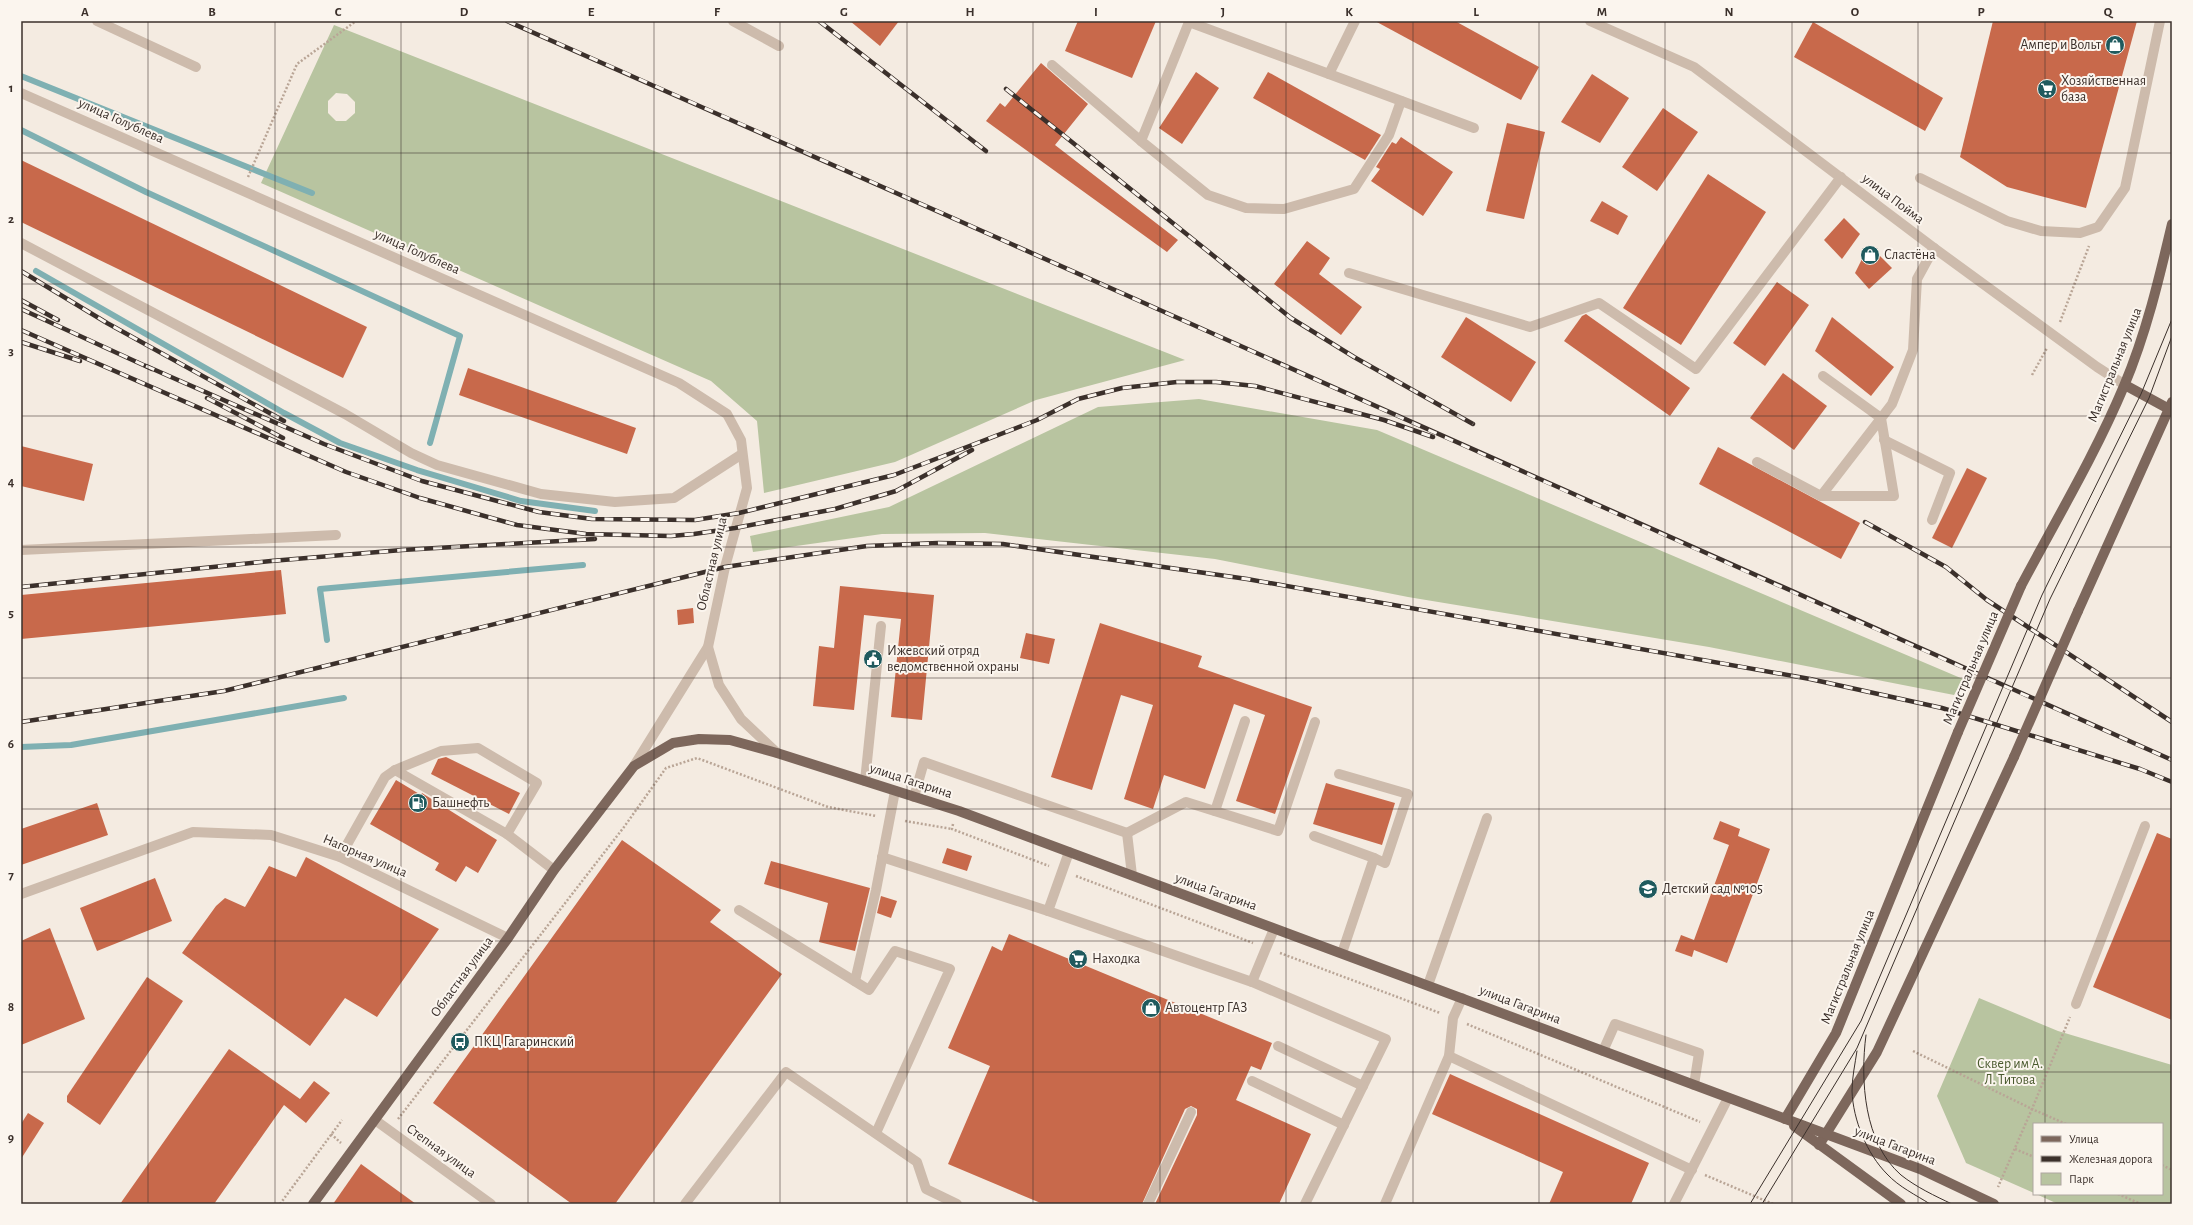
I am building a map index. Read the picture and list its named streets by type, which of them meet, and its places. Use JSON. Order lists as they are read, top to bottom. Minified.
{"streets":{"main road":["улица Пойма","Магистральная улица","Областная улица","улица Гагарина"],"street":["улица Голублева","Нагорная улица","Степная улица"]},"crossings":[["улица Голублева","Областная улица"],["улица Пойма","Магистральная улица"],["Магистральная улица","улица Гагарина"],["Областная улица","улица Гагарина"],["Областная улица","Нагорная улица"],["Областная улица","Степная улица"]],"parks":["Сквер им А. Л. Титова"],"places":{"shop":["Ампер и Вольт","Сластёна","Автоцентр ГАЗ"],"supermarket":["Хозяйственная база","Находка"],"public building":["Ижевский отряд ведомственной охраны"],"fuel station":["Башнефть"],"school or university":["Детский сад №105"],"bus stop":["ПКЦ Гагаринский"]},"legend":["Улица","Железная дорога","Парк"],"grid":{"columns":["A","B","C","D","E","F","G","H","I","J","K","L","M","N","O","P","Q"],"rows":["1","2","3","4","5","6","7","8","9"]}}
